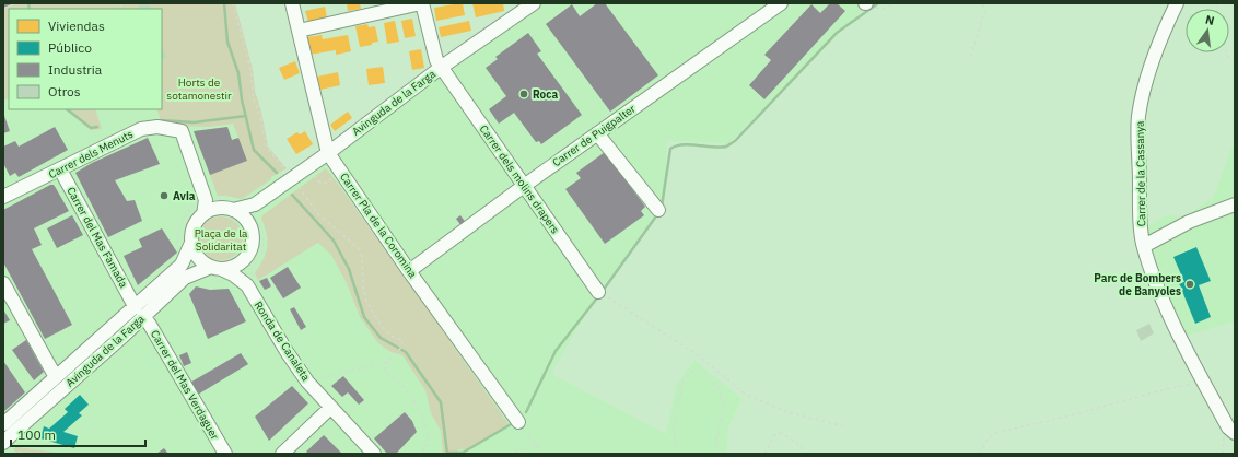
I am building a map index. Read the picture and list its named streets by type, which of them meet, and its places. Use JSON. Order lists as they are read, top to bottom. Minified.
{"streets":{"street":["Avinguda de la Farga","Carrer de Puigpalter","Carrer dels Menuts","Carrer de la Cassanya","Carrer dels molins drapers","Carrer Pla de la Coromina","Carrer del Mas Famada","Ronda de Canaleta","Carrer del Mas Verdaguer"]},"crossings":[["Avinguda de la Farga","Carrer dels molins drapers"],["Avinguda de la Farga","Carrer Pla de la Coromina"],["Avinguda de la Farga","Carrer del Mas Famada"],["Avinguda de la Farga","Ronda de Canaleta"],["Avinguda de la Farga","Carrer del Mas Verdaguer"],["Carrer de Puigpalter","Carrer dels molins drapers"],["Carrer de Puigpalter","Carrer Pla de la Coromina"],["Carrer dels Menuts","Carrer del Mas Famada"],["Carrer del Mas Famada","Carrer del Mas Verdaguer"]],"parks":["Horts de sotamonestir","Plaça de la Solidaritat"],"places":["Roca","Avia","Parc de Bombers de Banyoles"],"legend":["Viviendas","Público","Industria","Otros"],"scale_bar":"100 m","north":"top"}
